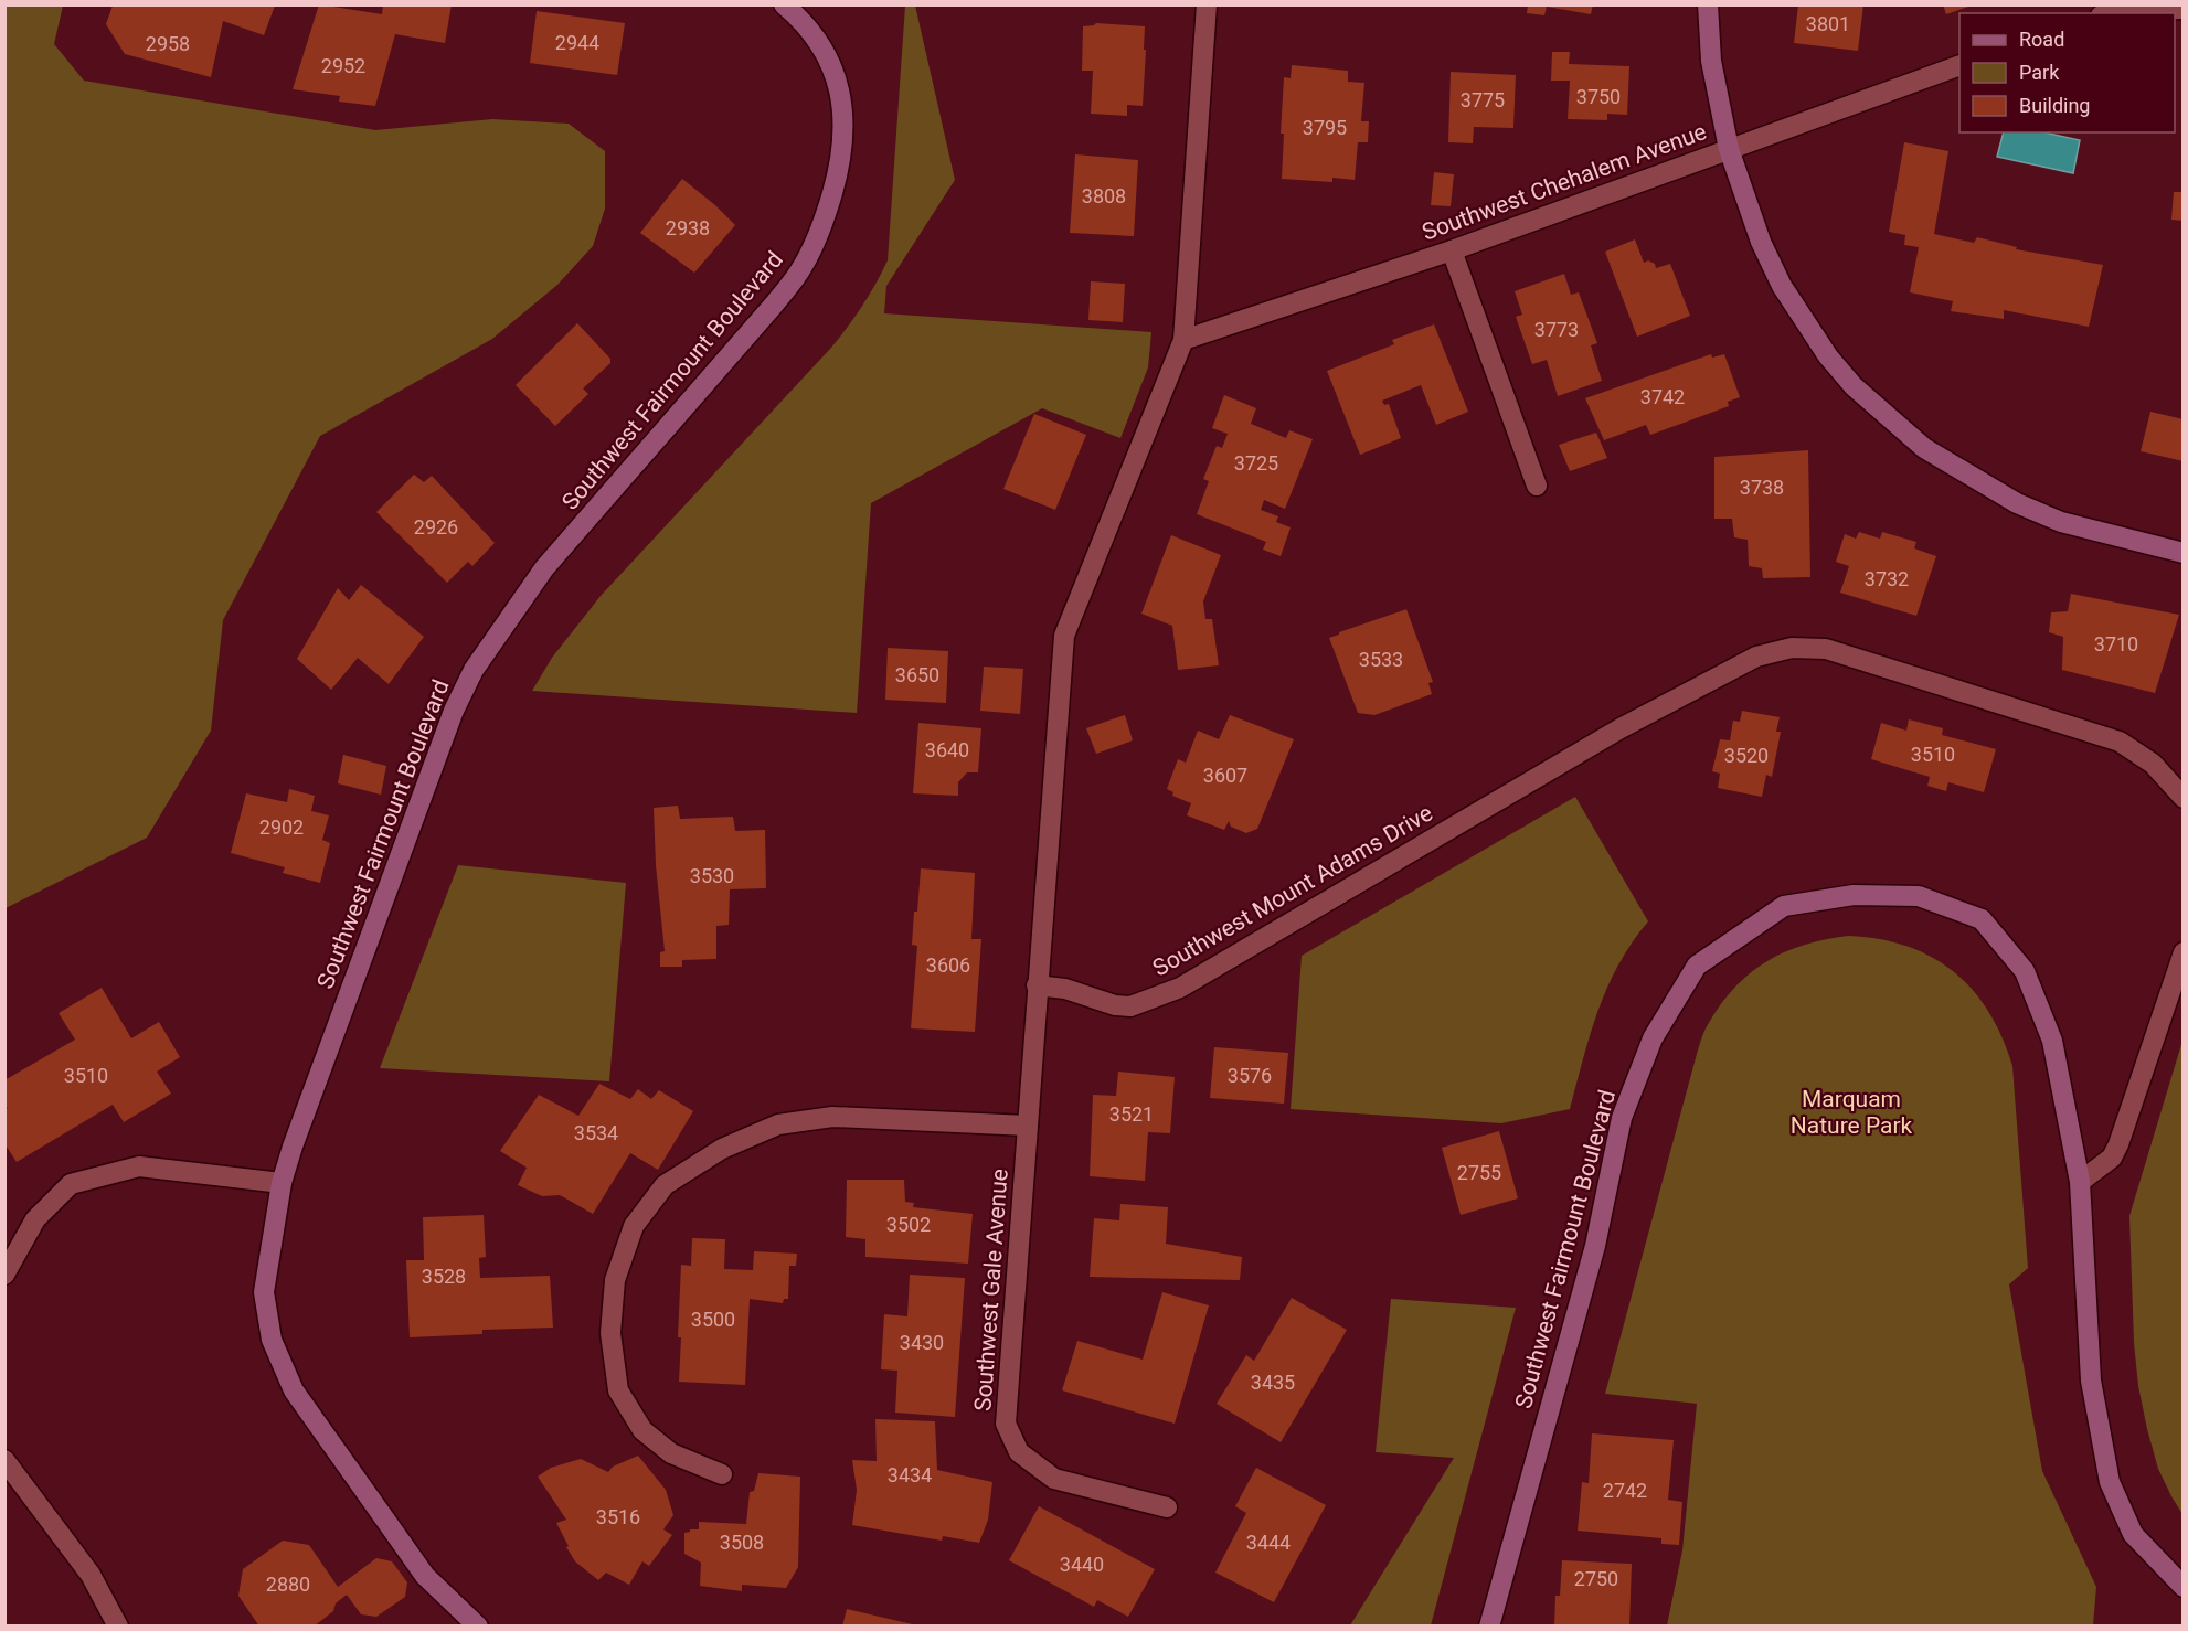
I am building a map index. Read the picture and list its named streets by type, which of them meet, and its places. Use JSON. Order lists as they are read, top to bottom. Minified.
{"streets":{"street":["Southwest Chehalem Avenue","Southwest Fairmount Boulevard","Southwest Mount Adams Drive","Southwest Gale Avenue"]},"crossings":[["Southwest Mount Adams Drive","Southwest Gale Avenue"]],"parks":["Marquam Nature Park"],"house_numbers":["3801","2944","2958","2952","3750","3775","3795","3808","2938","3773","3742","3725","3738","2926","3732","3710","3533","3650","3640","3510","3520","3607","2902","3530","3606","3510","3576","3521","3534","2755","3502","3528","3500","3430","3435","3434","2742","3516","3508","3444","3440","2750","2880"],"legend":["Road","Park","Building"]}
